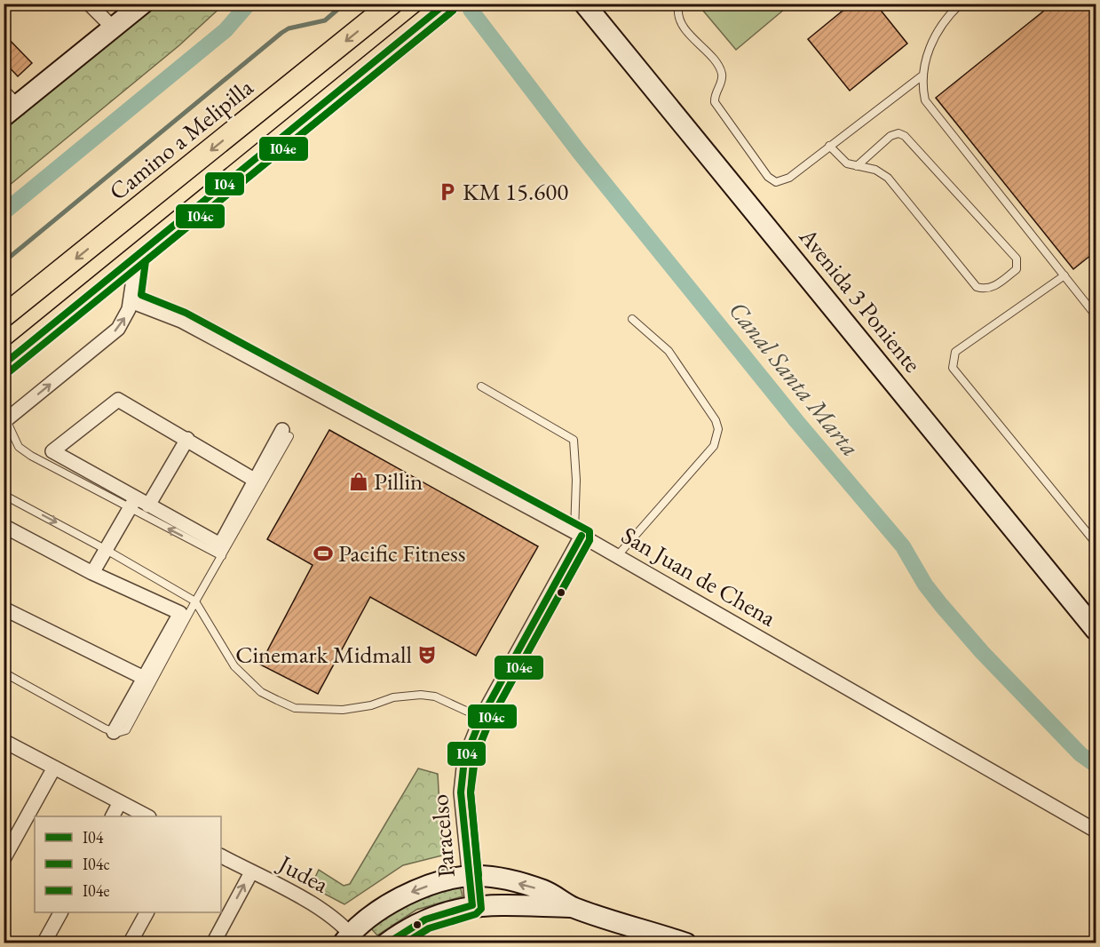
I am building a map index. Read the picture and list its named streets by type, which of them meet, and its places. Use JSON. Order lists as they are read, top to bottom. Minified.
{"streets":{"main road":["Camino a Melipilla"],"street":["Avenida 3 Poniente","San Juan de Chena","Paracelso","Judea"]},"crossings":[["San Juan de Chena","Paracelso"]],"water":["Canal Santa Marta"],"places":{"parking":["KM 15.600"],"shop":["Pillin"],"sports":["Pacific Fitness"],"theatre":["Cinemark Midmall"]},"lines":["transit line I04","transit line I04c","transit line I04e"],"legend":["I04","I04c","I04e"]}
